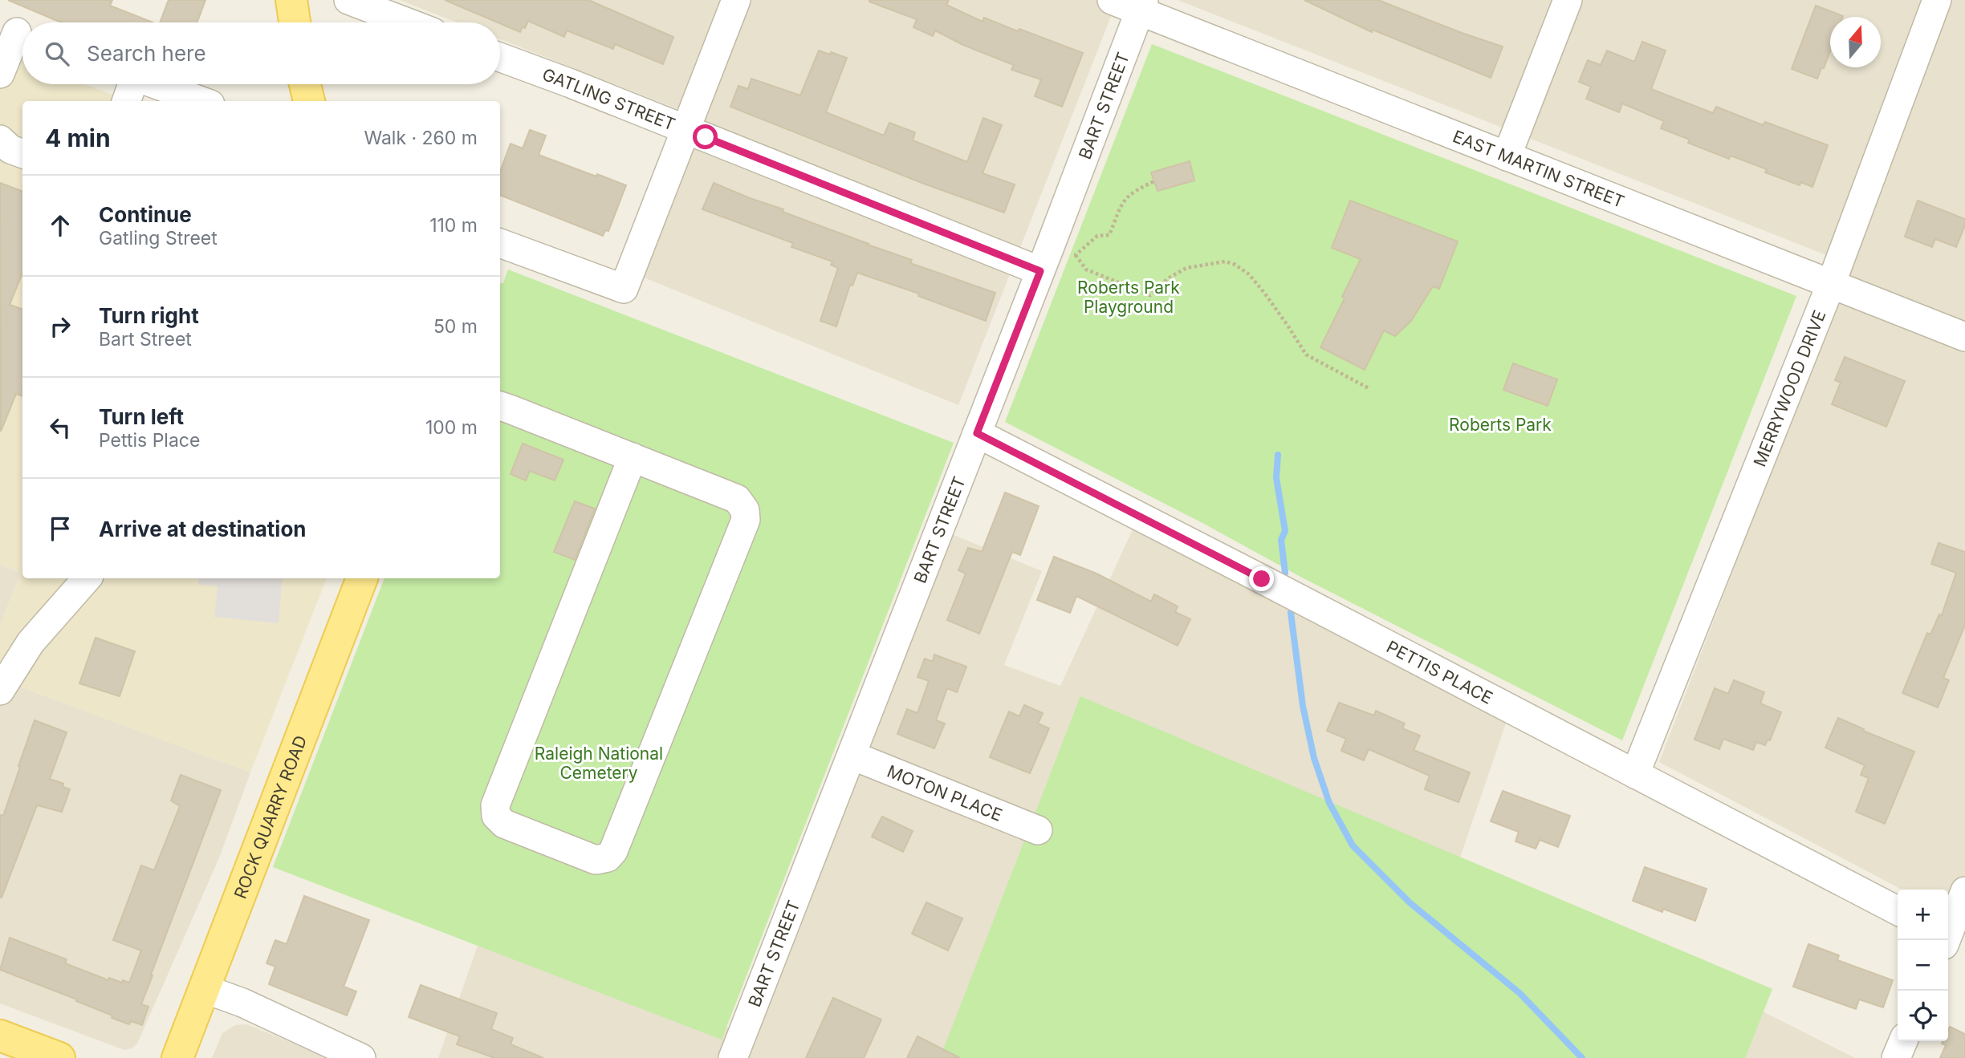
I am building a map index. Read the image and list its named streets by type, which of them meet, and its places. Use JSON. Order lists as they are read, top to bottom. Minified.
{"streets":{"main road":["ROCK QUARRY ROAD"],"street":["GATLING STREET","BART STREET","EAST MARTIN STREET","MERRYWOOD DRIVE","PETTIS PLACE","MOTON PLACE"]},"crossings":[["GATLING STREET","BART STREET"],["BART STREET","EAST MARTIN STREET"],["BART STREET","PETTIS PLACE"],["BART STREET","MOTON PLACE"],["EAST MARTIN STREET","MERRYWOOD DRIVE"],["MERRYWOOD DRIVE","PETTIS PLACE"]],"parks":["Roberts Park Playground","Roberts Park","Raleigh National Cemetery"],"north":"top","page":{"search":"Search here","heading":["4 min","Walk · 260 m"],"list":[["Continue","Gatling Street","110 m"],["Turn right","Bart Street","50 m"],["Turn left","Pettis Place","100 m"],"Arrive at destination"],"map_buttons":["+","−"]}}
